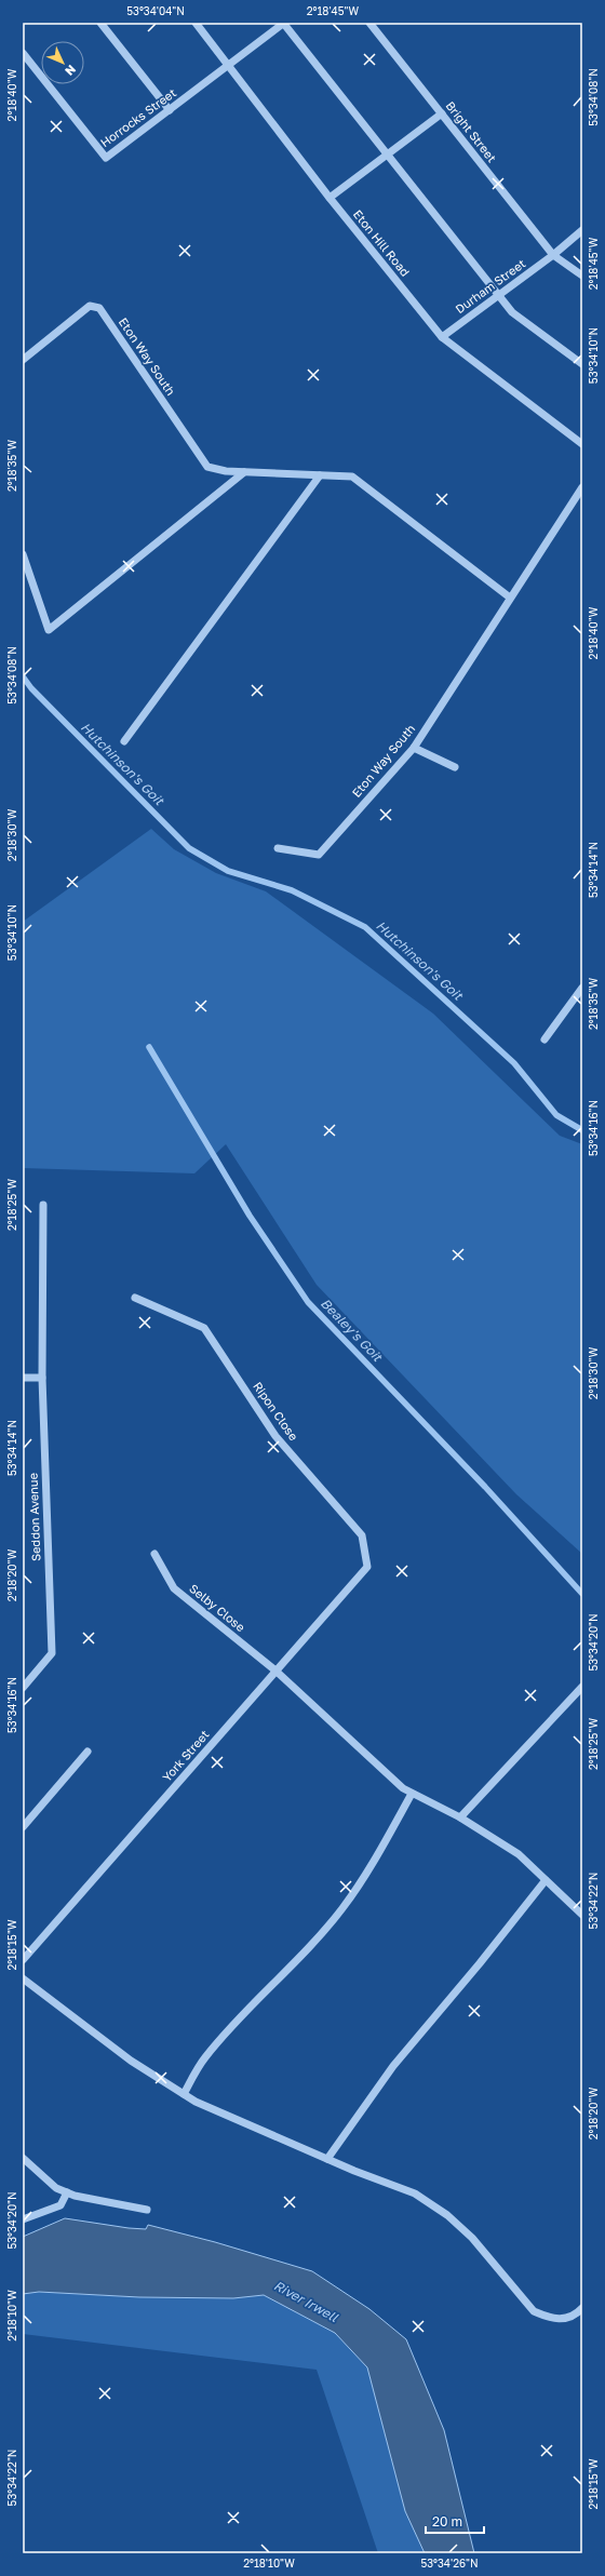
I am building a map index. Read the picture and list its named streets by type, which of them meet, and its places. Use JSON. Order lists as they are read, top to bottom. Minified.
{"streets":{"street":["Horrocks Street","Bright Street","Eton Hill Road","Durham Street","Eton Way South","Ripon Close","Seddon Avenue","Selby Close","York Street"]},"crossings":[["Horrocks Street","Eton Hill Road"],["Bright Street","Durham Street"],["Eton Hill Road","Durham Street"],["Ripon Close","York Street"],["Selby Close","York Street"]],"water":["Hutchinson's Goit","Bealey's Goit","River Irwell"],"scale_bar":"20 m","north":"bottom right","coordinates":["53°34'04\"N","2°18'45\"W","2°18'40\"W","53°34'08\"N","53°34'10\"N","2°18'35\"W","2°18'30\"W","53°34'14\"N","53°34'16\"N","2°18'25\"W","2°18'20\"W","53°34'20\"N","53°34'22\"N","2°18'15\"W","2°18'10\"W","53°34'26\"N"]}
